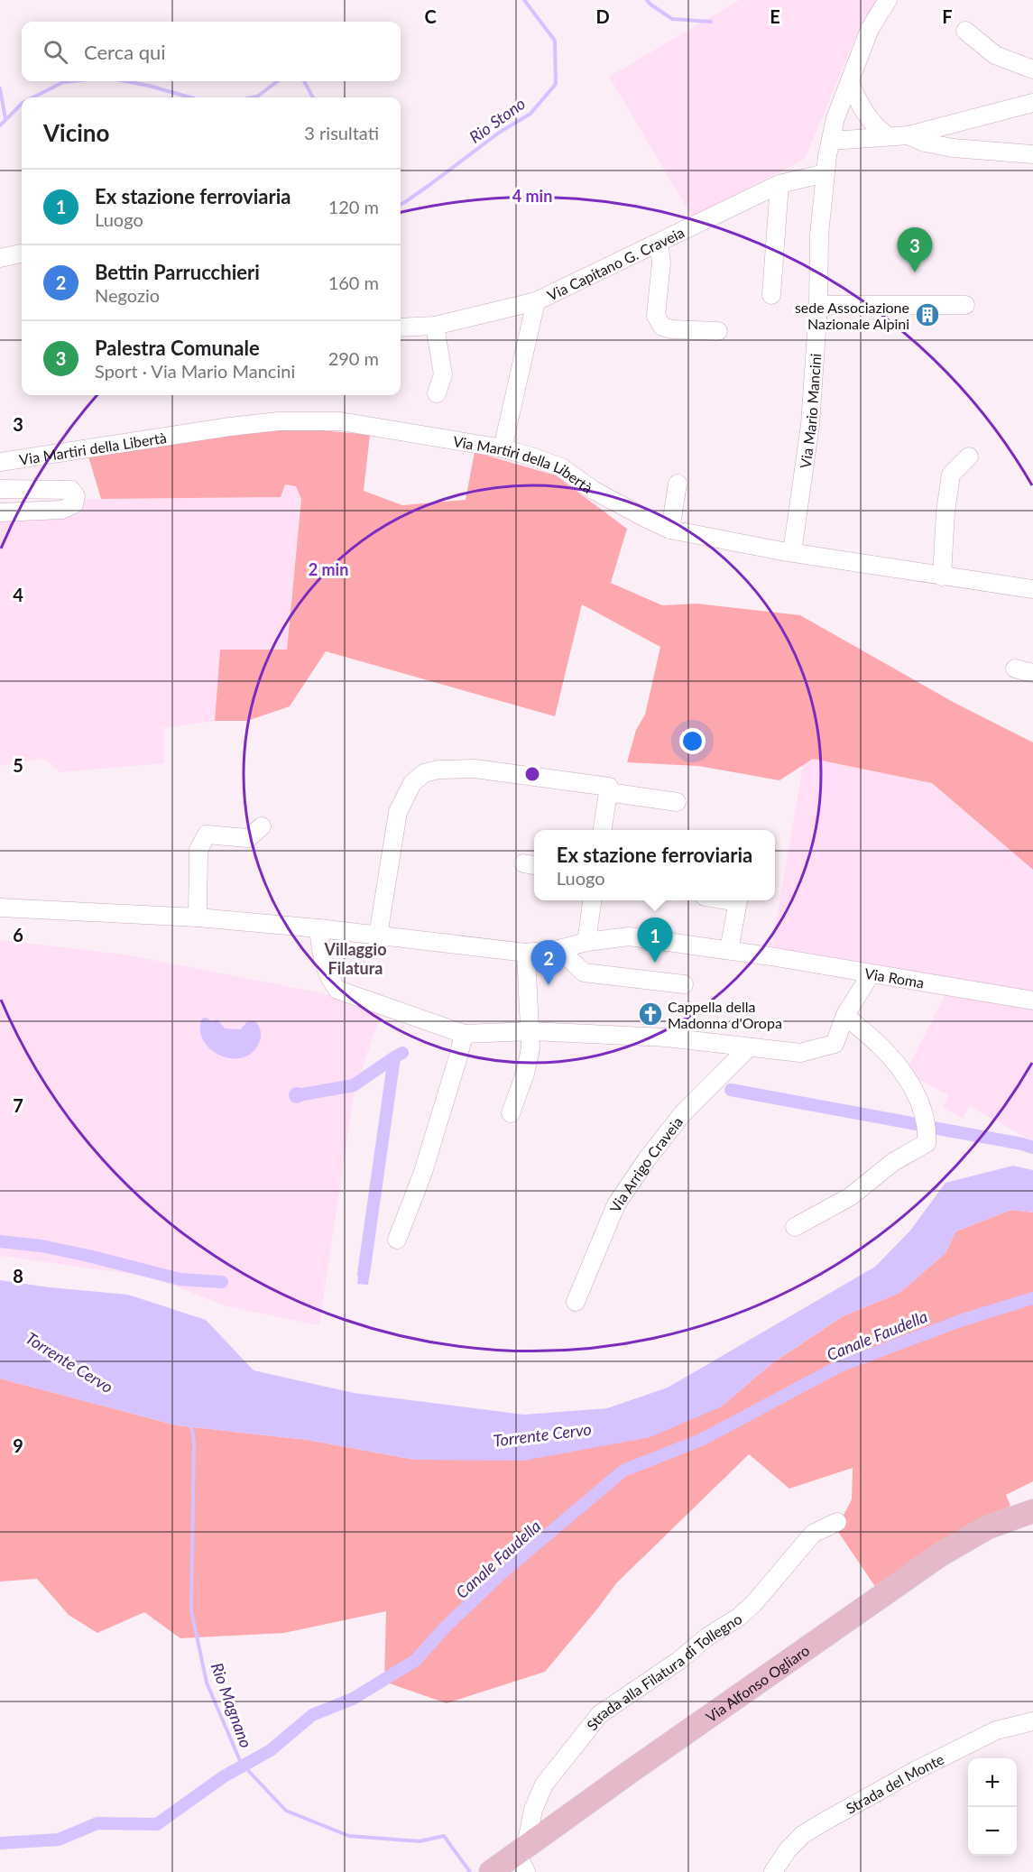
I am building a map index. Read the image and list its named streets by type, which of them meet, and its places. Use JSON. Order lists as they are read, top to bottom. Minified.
{"streets":{"main road":["Via Alfonso Ogliaro"],"street":["Via Capitano G. Craveia","Via Mario Mancini","Via Martiri della Libertà","Via Roma","Via Arrigo Craveia","Strada alla Filatura di Tollegno","Strada del Monte"]},"crossings":[["Via Capitano G. Craveia","Via Mario Mancini"],["Via Mario Mancini","Via Martiri della Libertà"],["Strada alla Filatura di Tollegno","Via Alfonso Ogliaro"]],"districts":["Villaggio Filatura"],"water":["Rio Stono","Canale Faudella","Torrente Cervo","Rio Magnano"],"places":{"building":["sede Associazione Nazionale Alpini"],"church":["Cappella della Madonna d'Oropa"]},"page":{"search":"Cerca qui","heading":["Vicino","3 risultati"],"list":[{"mark":"1","name":"Ex stazione ferroviaria","note":"Luogo","value":"120 m"},{"mark":"2","name":"Bettin Parrucchieri","note":"Negozio","value":"160 m"},{"mark":"3","name":"Palestra Comunale","note":"Sport · Via Mario Mancini","value":"290 m"}],"pins":["3","1","2"],"popup":["Ex stazione ferroviaria","Luogo"],"map_buttons":["+","−"]},"grid":{"columns":["C","D","E","F"],"rows":["3","4","5","6","7","8","9"]},"rings":["4 min","2 min"]}
